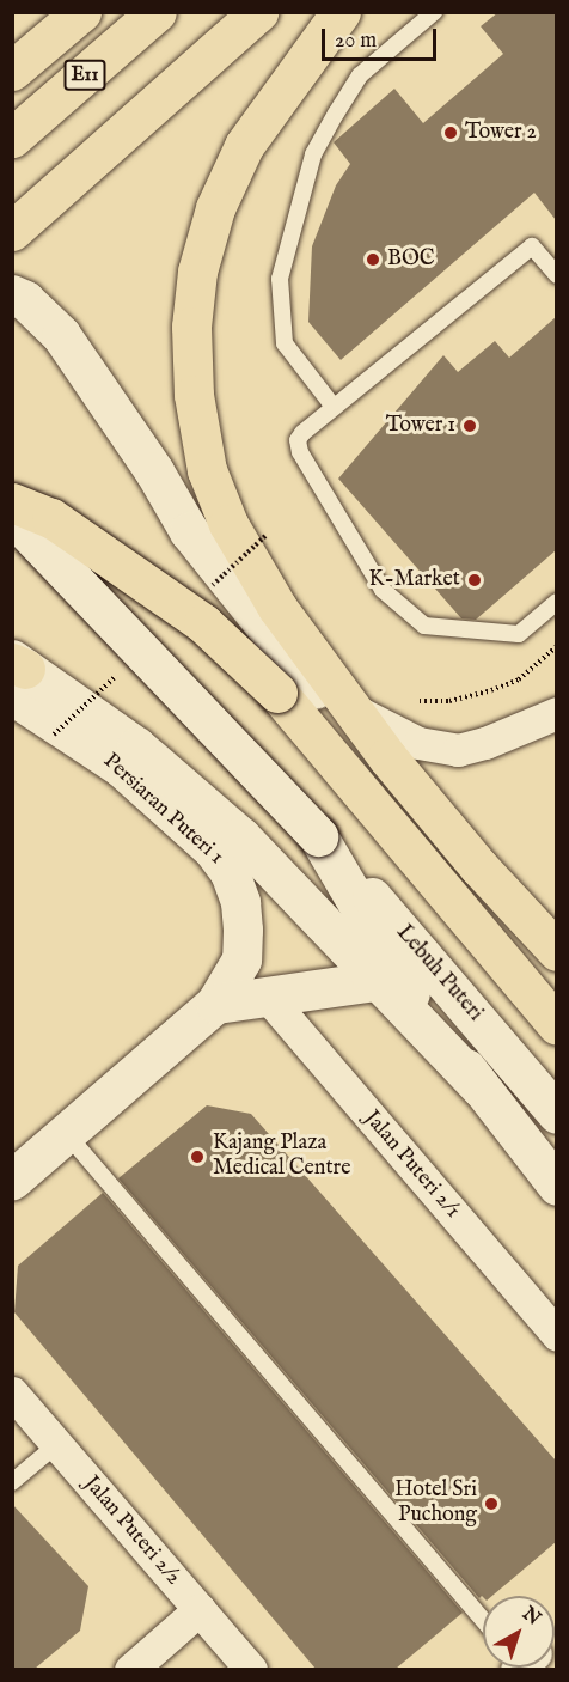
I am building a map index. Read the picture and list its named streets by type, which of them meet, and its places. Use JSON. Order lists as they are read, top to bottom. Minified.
{"streets":{"highway":["E11"],"main road":["Persiaran Puteri 1","Lebuh Puteri"],"street":["Jalan Puteri 2/1","Jalan Puteri 2/2"]},"places":["Tower 2","BOC","Tower 1","K-Market","Kajang Plaza Medical Centre","Hotel Sri Puchong"],"scale_bar":"20 m","north":"top right"}
